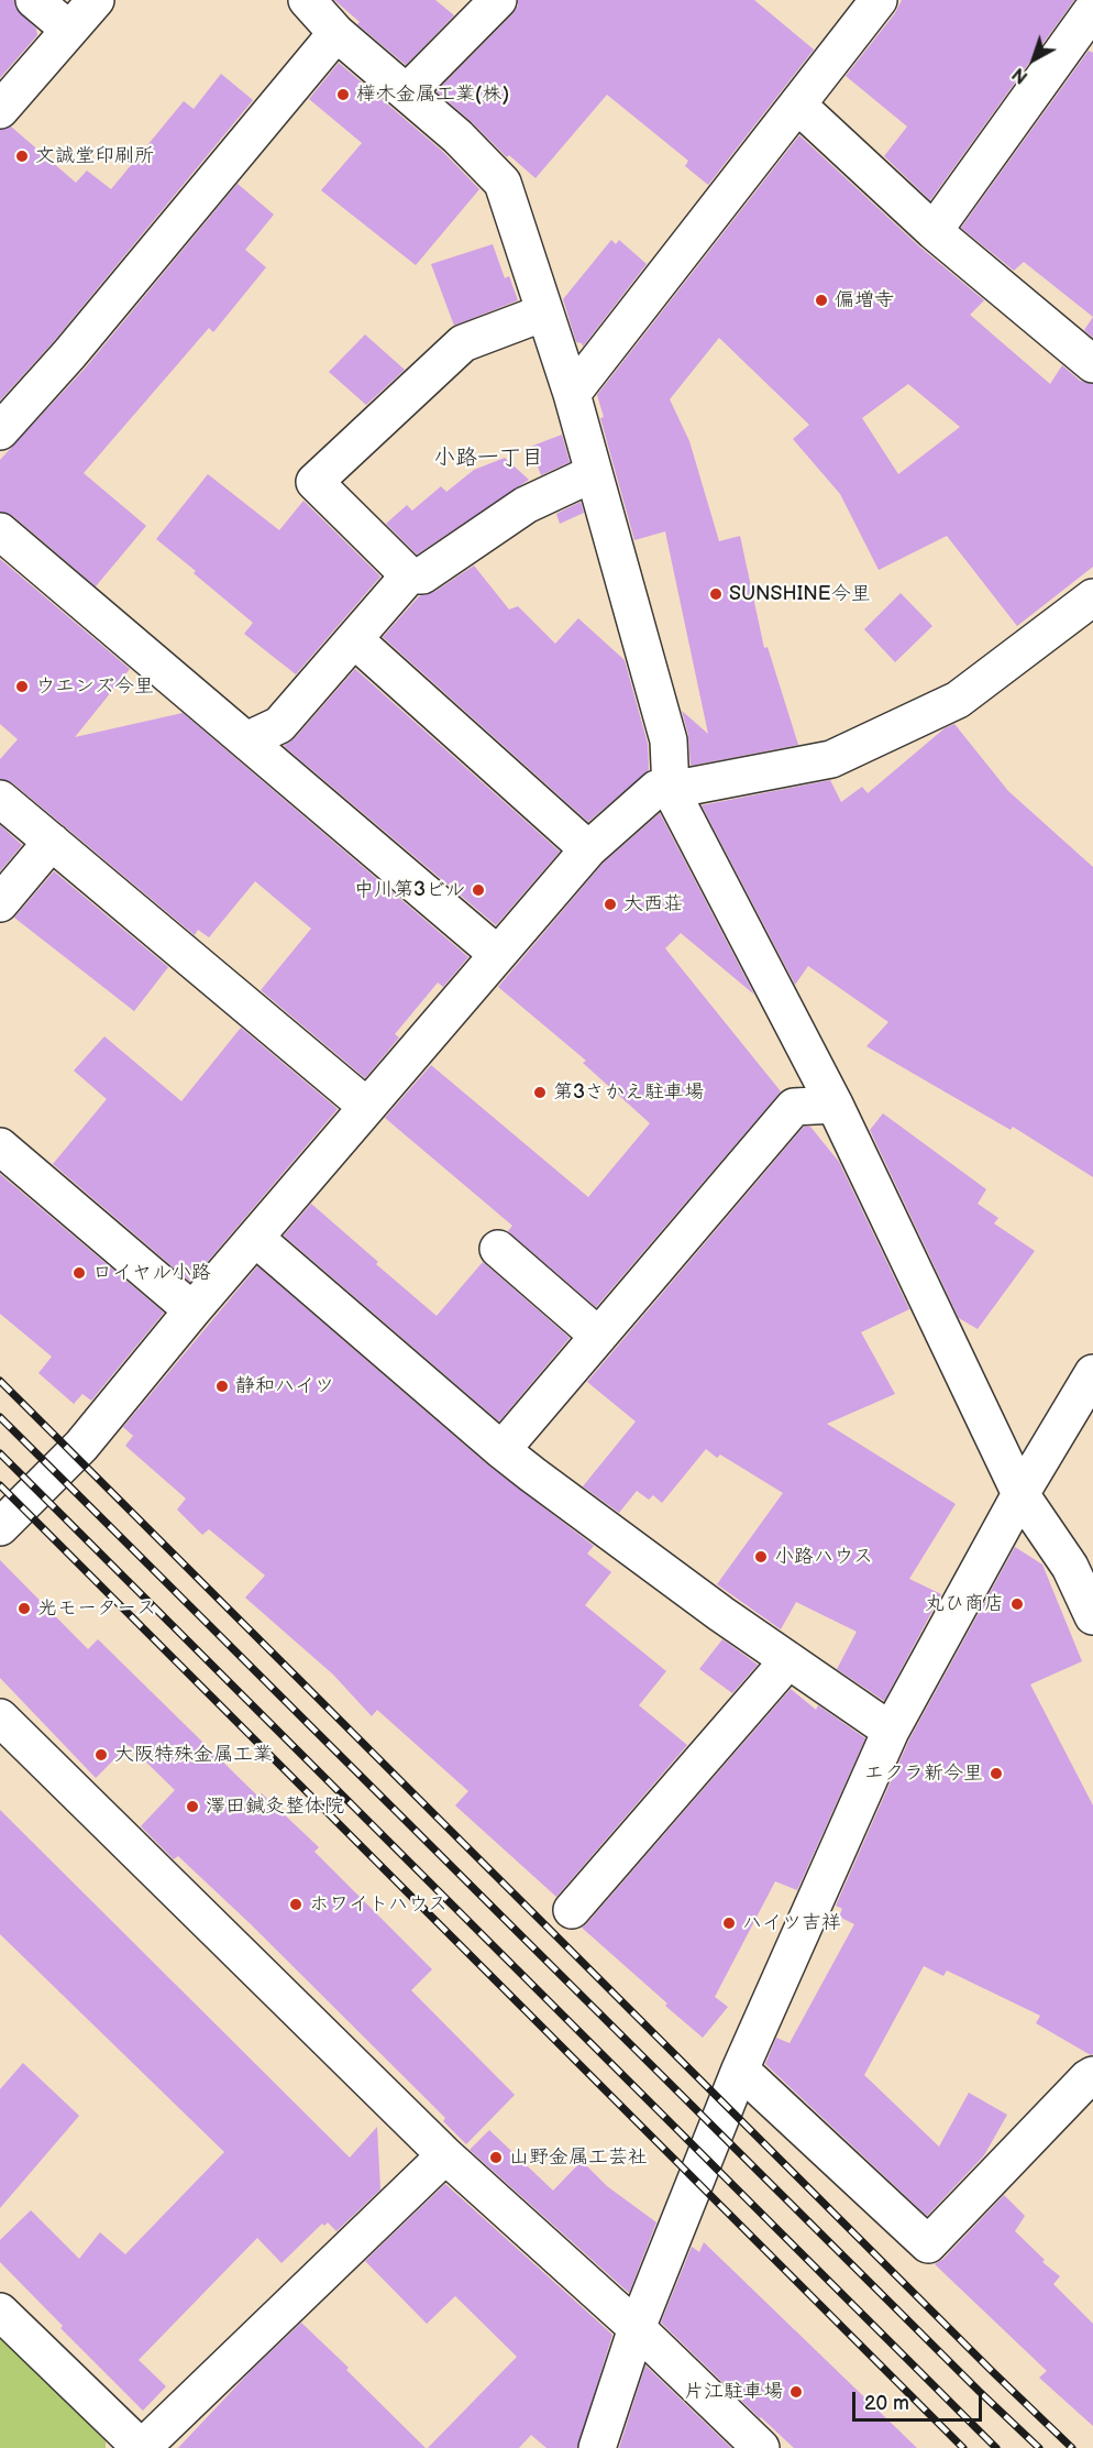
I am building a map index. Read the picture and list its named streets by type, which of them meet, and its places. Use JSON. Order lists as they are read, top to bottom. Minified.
{"districts":["小路一丁目"],"places":["樺木金属工業(株)","文誠堂印刷所","偏増寺","SUNSHINE今里","ウエンズ今里","中川第3ビル","大西荘","第3さかえ駐車場","ロイヤル小路","静和ハイツ","小路ハウス","丸ひ商店","光モータース","大阪特殊金属工業","エクラ新今里","澤田鍼灸整体院","ホワイトハウス","ハイツ吉祥","山野金属工芸社","片江駐車場"],"scale_bar":"20 m","north":"bottom left"}
